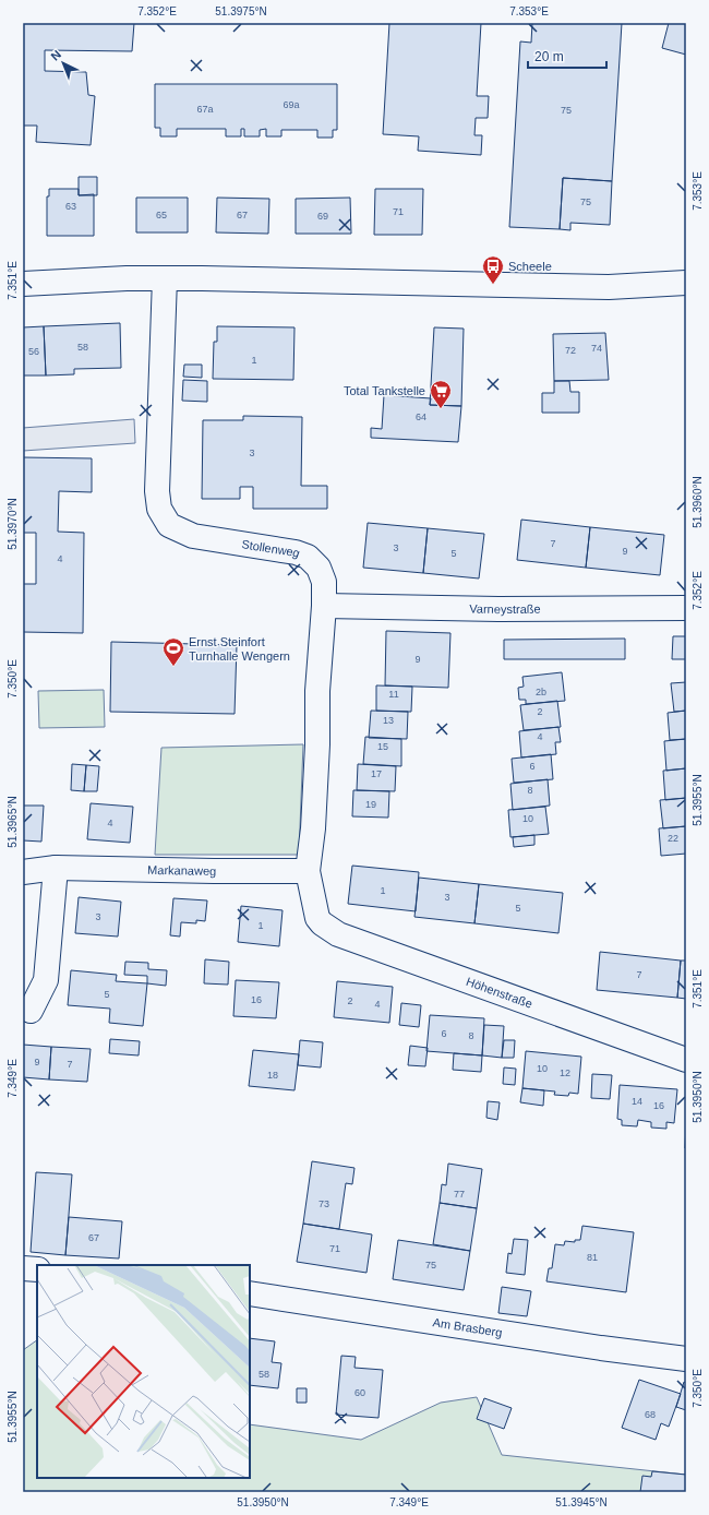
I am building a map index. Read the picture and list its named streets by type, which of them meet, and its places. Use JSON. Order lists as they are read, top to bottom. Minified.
{"streets":{"street":["Stollenweg","Varneystraße","Markanaweg","Höhenstraße","Am Brasberg"]},"crossings":[["Stollenweg","Varneystraße"],["Stollenweg","Markanaweg"],["Stollenweg","Höhenstraße"]],"places":{"bus stop":["Scheele"],"supermarket":["Total Tankstelle"],"sports":["Ernst Steinfort Turnhalle Wengern"]},"house_numbers":["69a","67a","75","75","63","71","65","67","69","58","74","72","56","1","64","3","7","3","9","5","4","9","2b","11","2","13","4","15","6","17","8","19","10","4","22","1","3","5","3","1","7","5","16","2","4","6","8","9","7","10","12","18","14","16","77","73","67","71","81","75","58","60","68"],"scale_bar":"20 m","north":"top left","coordinates":["7.352°E","51.3975°N","7.353°E","7.351°E","51.3960°N","51.3970°N","7.350°E","51.3955°N","51.3965°N","7.349°E","51.3950°N","51.3945°N"]}
